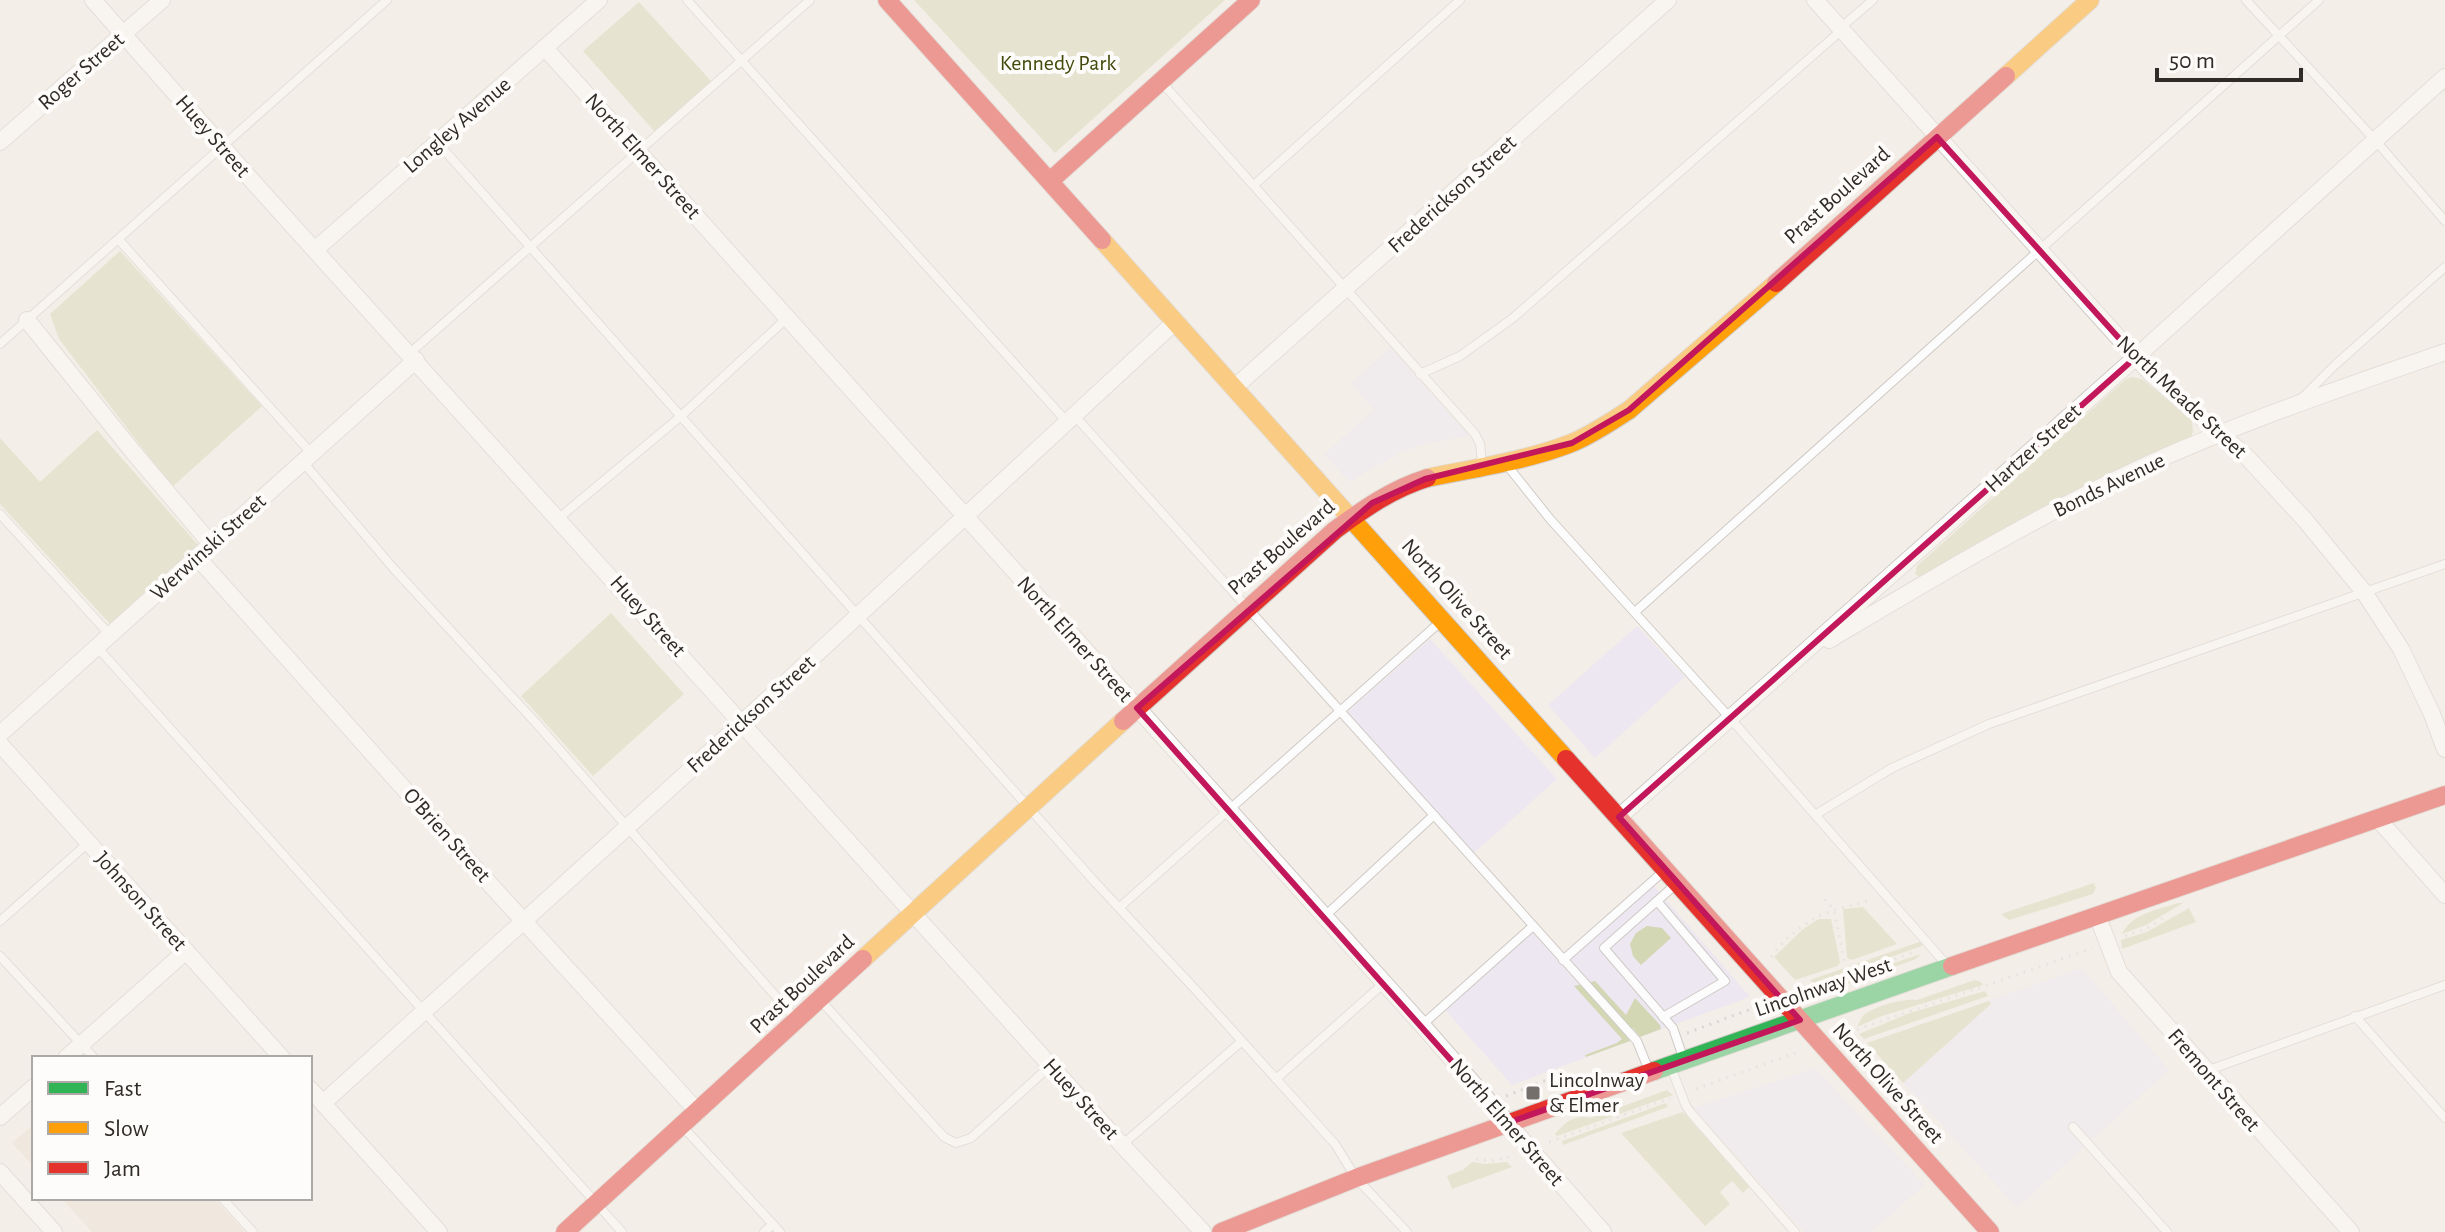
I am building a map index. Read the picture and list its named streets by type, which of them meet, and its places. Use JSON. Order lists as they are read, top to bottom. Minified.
{"streets":{"street":["Roger Street","Longley Avenue","Huey Street","North Elmer Street","Frederickson Street","Prast Boulevard","North Meade Street","Hartzer Street","Bonds Avenue","Werwinski Street","North Olive Street","O'Brien Street","Johnson Street","Lincolnway West","Fremont Street"]},"crossings":[["Roger Street","Huey Street"],["Longley Avenue","Huey Street"],["Longley Avenue","North Elmer Street"],["Huey Street","Frederickson Street"],["Huey Street","Prast Boulevard"],["Huey Street","Werwinski Street"],["North Elmer Street","Frederickson Street"],["North Elmer Street","Prast Boulevard"],["North Elmer Street","Lincolnway West"],["Frederickson Street","North Olive Street"],["Frederickson Street","O'Brien Street"],["Prast Boulevard","North Meade Street"],["Prast Boulevard","North Olive Street"],["Prast Boulevard","O'Brien Street"],["North Meade Street","Hartzer Street"],["North Meade Street","Bonds Avenue"],["Hartzer Street","Bonds Avenue"],["Hartzer Street","North Olive Street"],["Werwinski Street","O'Brien Street"],["North Olive Street","Lincolnway West"],["Lincolnway West","Fremont Street"]],"parks":["Kennedy Park"],"places":{"transit":["Lincolnway & Elmer"]},"legend":["Fast","Slow","Jam"],"scale_bar":"50 m"}
